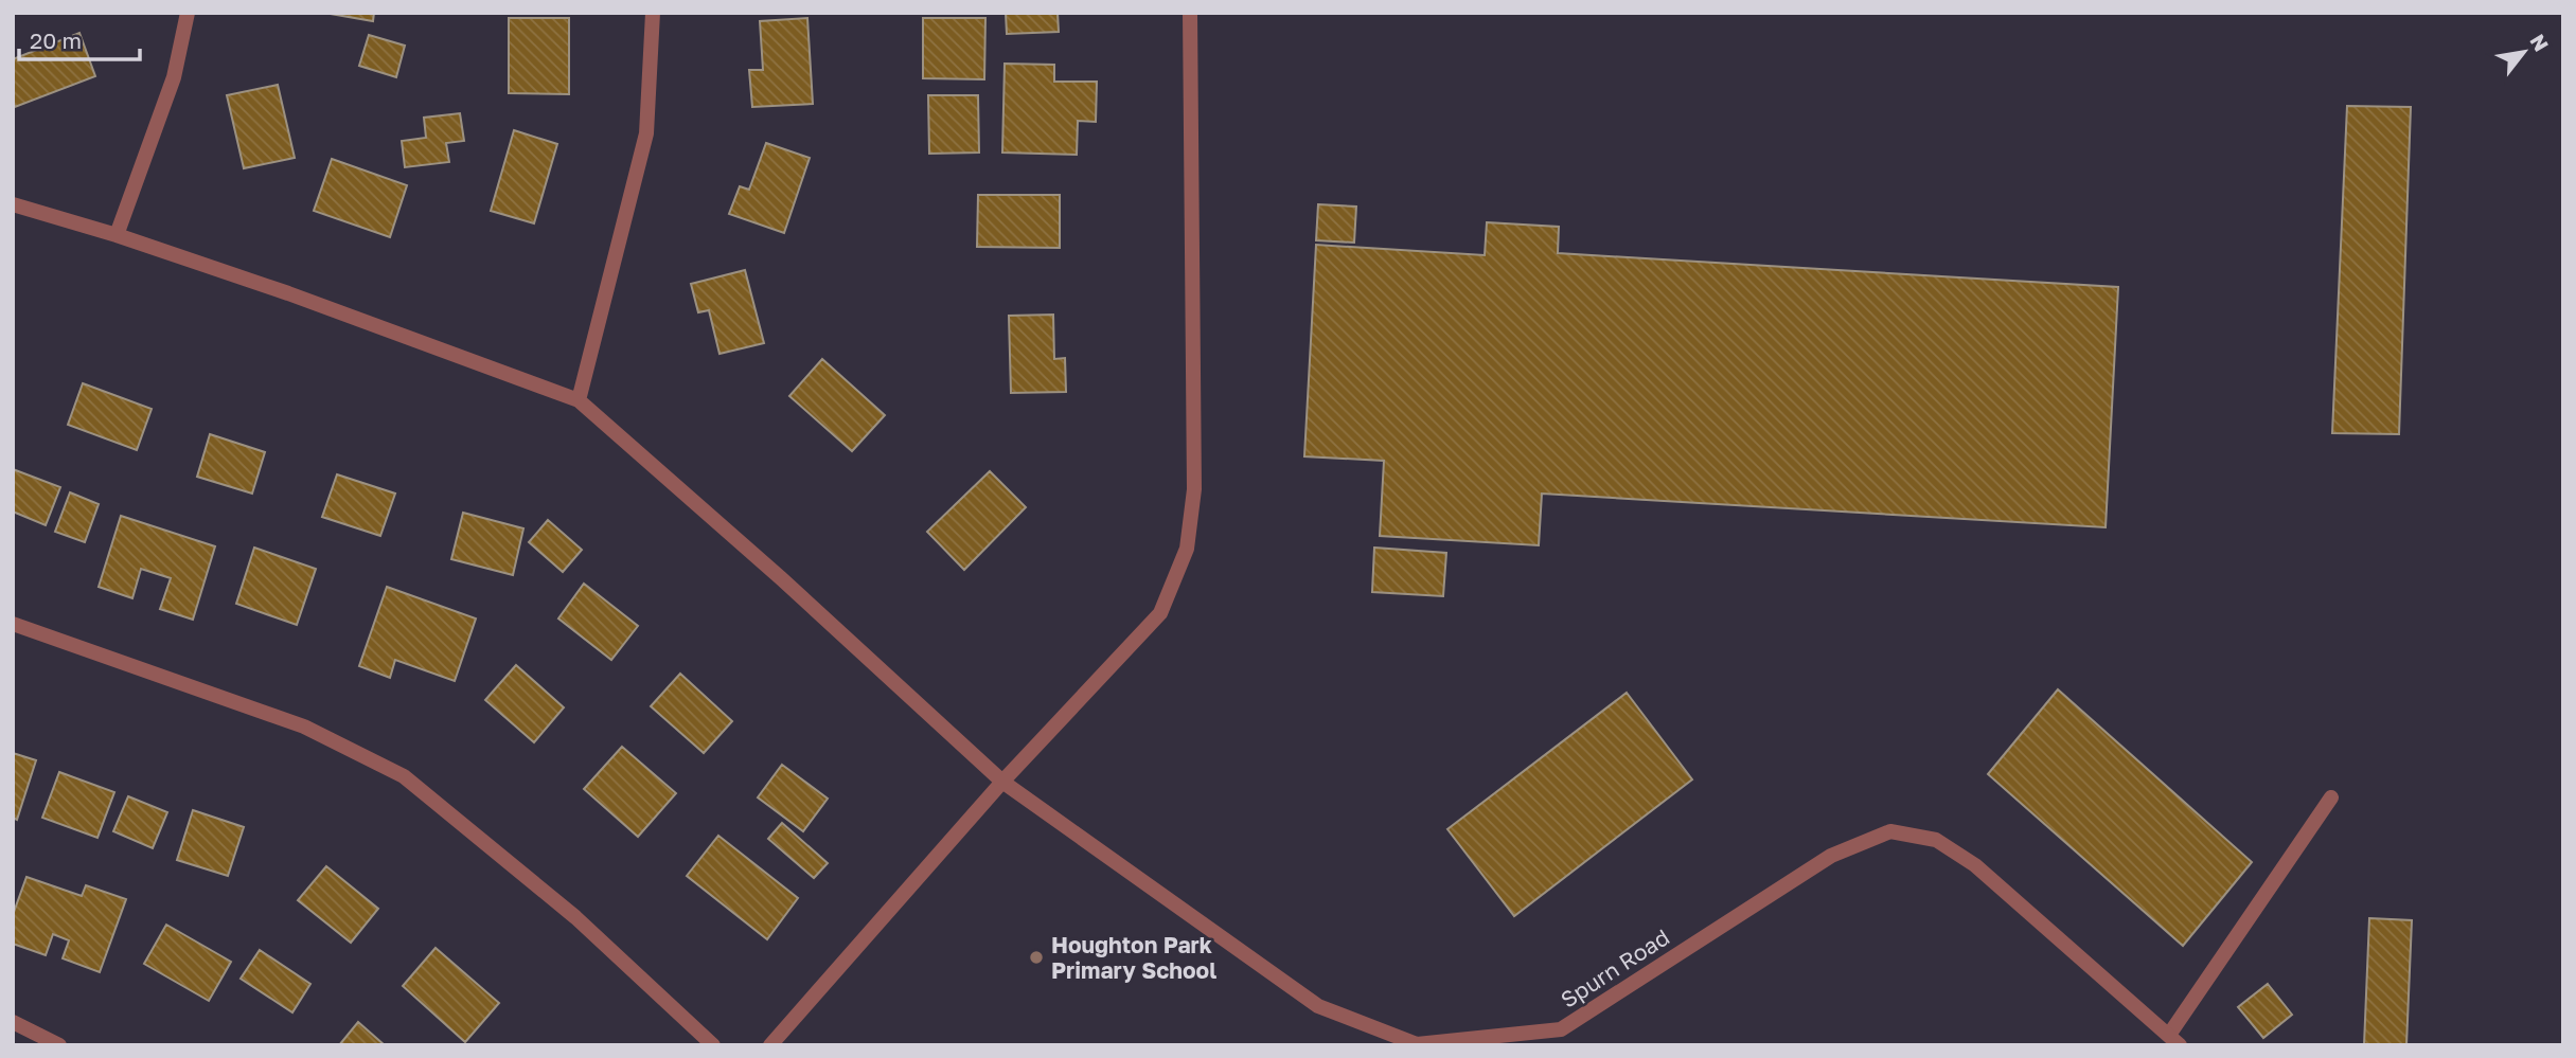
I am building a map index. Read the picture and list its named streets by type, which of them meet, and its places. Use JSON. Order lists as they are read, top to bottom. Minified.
{"streets":{"street":["Spurn Road"]},"places":["Houghton Park Primary School"],"scale_bar":"20 m","north":"top right"}
